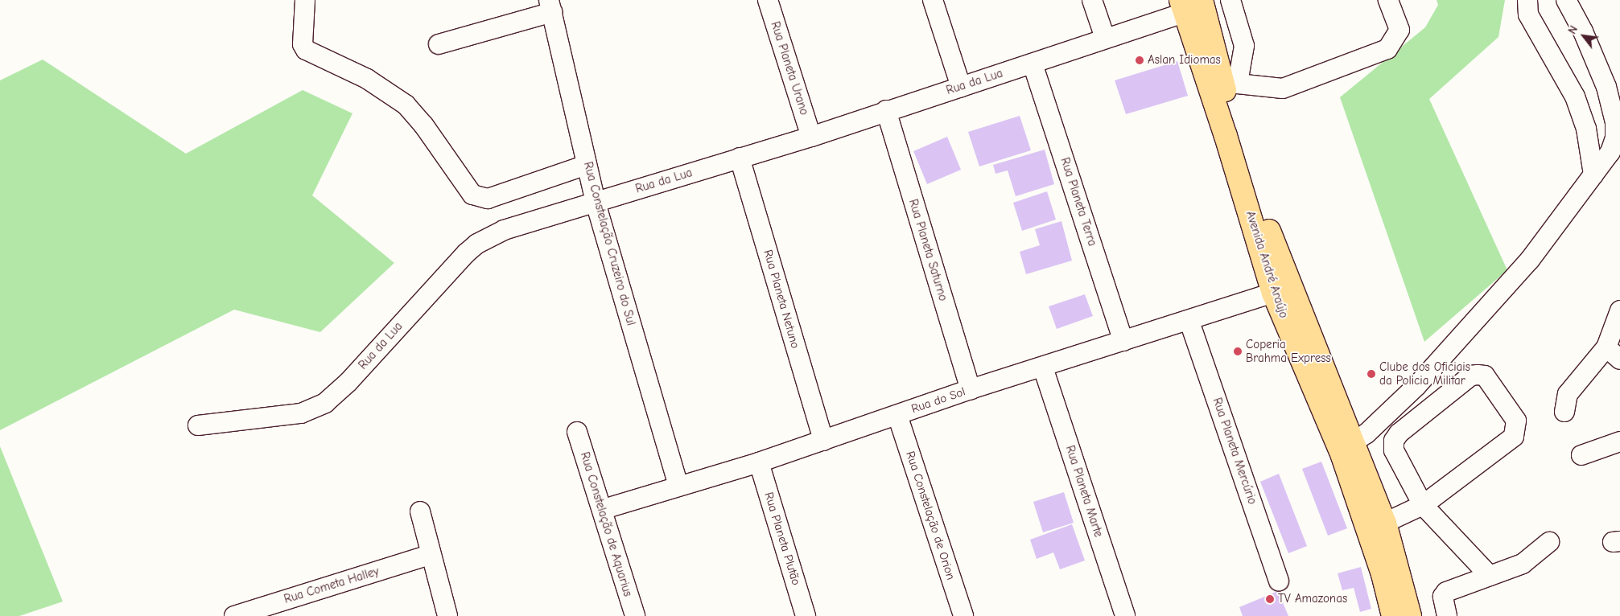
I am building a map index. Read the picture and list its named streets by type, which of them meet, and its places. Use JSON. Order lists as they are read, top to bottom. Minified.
{"streets":{"main road":["Avenida André Araújo"],"street":["Rua Planeta Urano","Rua da Lua","Rua Planeta Terra","Rua Constelação Cruzeiro do Sul","Rua Planeta Saturno","Rua Planeta Netuno","Rua do Sol","Rua Planeta Mercúrio","Rua Planeta Marte","Rua Constelação de Orion","Rua Constelação de Aquarius","Rua Planeta Plutão","Rua Cometa Halley"]},"crossings":[["Rua Planeta Urano","Rua da Lua"],["Rua da Lua","Rua Planeta Terra"],["Rua da Lua","Rua Constelação Cruzeiro do Sul"],["Rua da Lua","Rua Planeta Saturno"],["Rua da Lua","Avenida André Araújo"],["Rua da Lua","Rua Planeta Netuno"],["Rua Planeta Terra","Rua do Sol"],["Rua Constelação Cruzeiro do Sul","Rua do Sol"],["Rua Planeta Saturno","Rua do Sol"],["Avenida André Araújo","Rua do Sol"],["Rua Planeta Netuno","Rua do Sol"],["Rua do Sol","Rua Planeta Mercúrio"],["Rua do Sol","Rua Planeta Marte"],["Rua do Sol","Rua Constelação de Orion"],["Rua do Sol","Rua Constelação de Aquarius"],["Rua do Sol","Rua Planeta Plutão"]],"places":["Aslan Idiomas","Coperia Brahma Express","Clube dos Oficiais da Policia Militar","TV Amazonas"],"north":"top left"}
